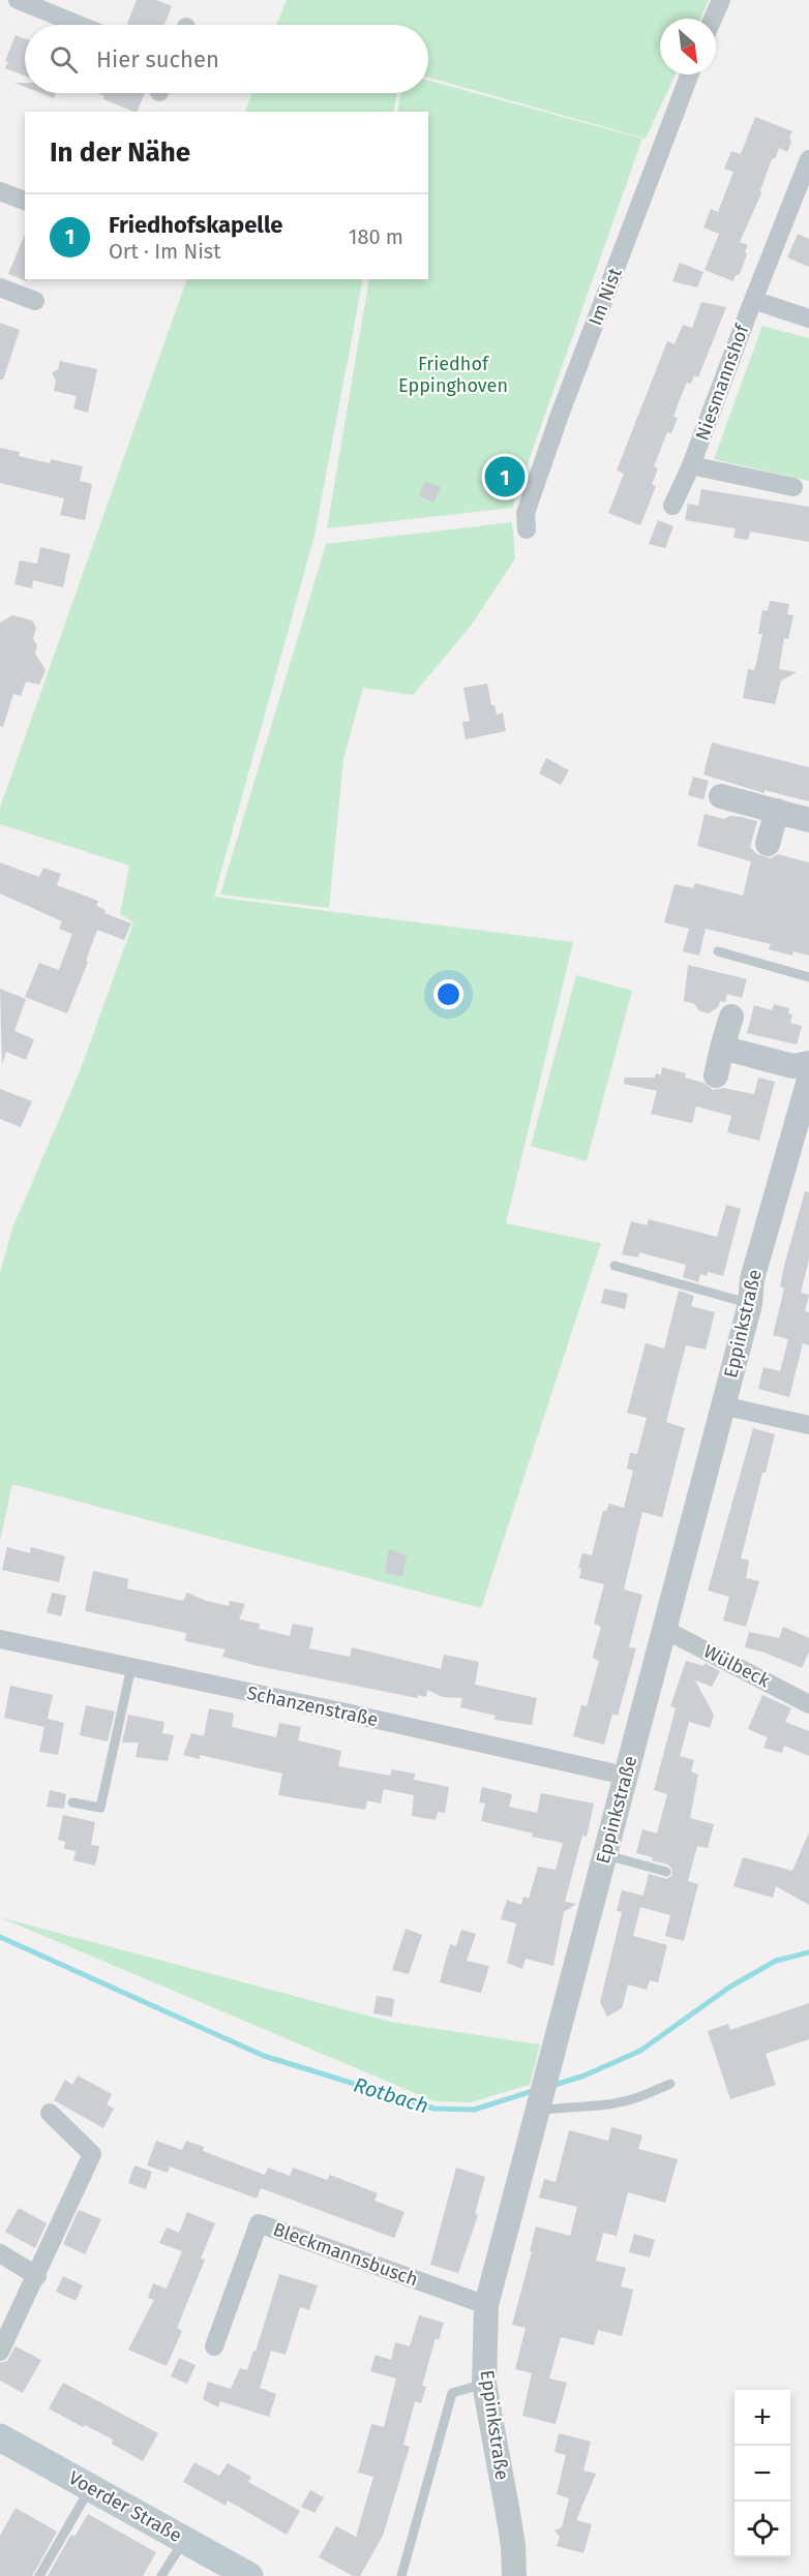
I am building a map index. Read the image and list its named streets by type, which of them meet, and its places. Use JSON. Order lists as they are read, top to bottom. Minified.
{"streets":{"main road":["Voerder Straße"],"street":["Im Nist","Niesmannshof","Eppinkstraße","Wülbeck","Schanzenstraße","Bleckmannsbusch"]},"crossings":[["Eppinkstraße","Wülbeck"],["Eppinkstraße","Schanzenstraße"],["Eppinkstraße","Bleckmannsbusch"]],"water":["Rotbach"],"parks":["Friedhof Eppinghoven"],"north":"bottom right","page":{"search":"Hier suchen","heading":"In der Nähe","list":[{"mark":"1","name":"Friedhofskapelle","note":"Ort · Im Nist","value":"180 m"}],"pins":"1","map_buttons":["+","−"]}}
